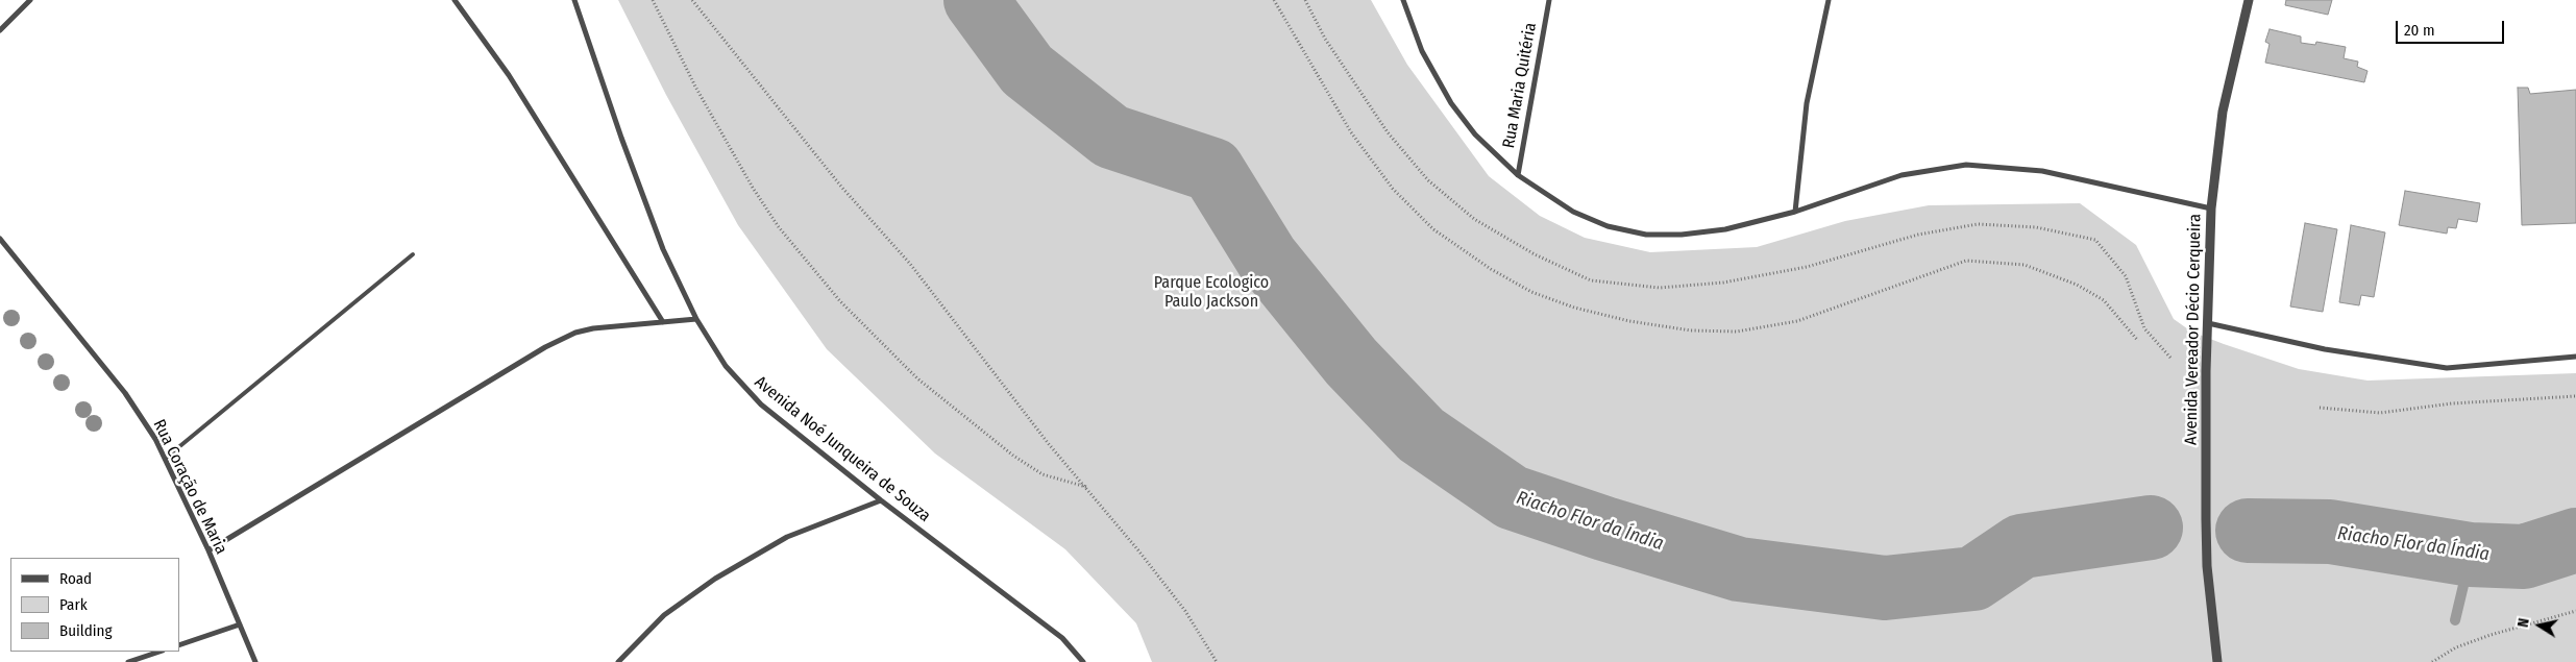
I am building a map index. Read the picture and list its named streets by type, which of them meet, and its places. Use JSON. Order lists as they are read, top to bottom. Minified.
{"streets":{"street":["Rua Maria Quitéria","Avenida Vereador Décio Cerqueira","Avenida Noé Junqueira de Souza","Rua Coração de Maria"]},"water":["Riacho Flor da Índia"],"parks":["Parque Ecologico Paulo Jackson"],"legend":["Road","Park","Building"],"scale_bar":"20 m","north":"left"}
